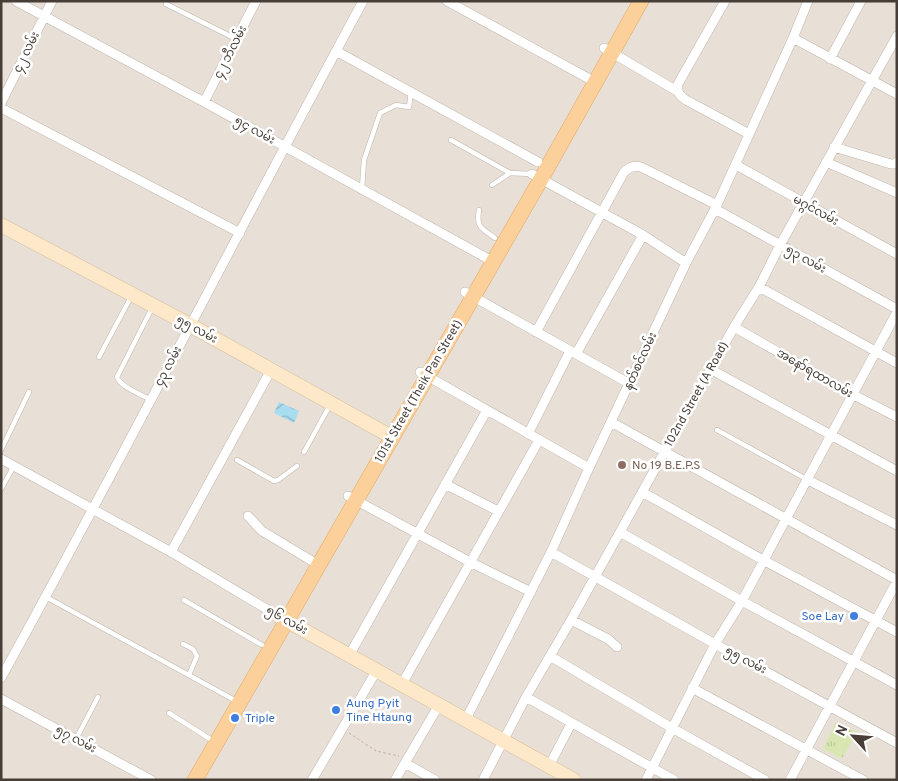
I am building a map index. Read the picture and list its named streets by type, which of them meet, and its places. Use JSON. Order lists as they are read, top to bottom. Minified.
{"streets":{"main road":["၅၅ လမ်း","101st Street (Theik Pan Street)","၅၆ လမ်း"],"street":["၄၂ လမ်း","၄၂ ဘီလမ်း","၅၄ လမ်း","မဂ္ဂင်လမ်း","၅၃ လမ်း","နတ်စင်လမ်း","၄၃ လမ်း","အနော်ရထာလမ်း","102nd Street (A Road)","၅၇ လမ်း"]},"crossings":[["၄၂ လမ်း","၅၄ လမ်း"],["၄၂ ဘီလမ်း","၅၄ လမ်း"],["၅၄ လမ်း","၄၃ လမ်း"],["၅၄ လမ်း","101st Street (Theik Pan Street)"],["မဂ္ဂင်လမ်း","နတ်စင်လမ်း"],["မဂ္ဂင်လမ်း","102nd Street (A Road)"],["၅၃ လမ်း","နတ်စင်လမ်း"],["၅၃ လမ်း","102nd Street (A Road)"],["၅၅ လမ်း","နတ်စင်လမ်း"],["၅၅ လမ်း","၄၃ လမ်း"],["၅၅ လမ်း","101st Street (Theik Pan Street)"],["၅၅ လမ်း","102nd Street (A Road)"],["နတ်စင်လမ်း","၅၆ လမ်း"],["၄၃ လမ်း","၅၆ လမ်း"],["အနော်ရထာလမ်း","102nd Street (A Road)"],["101st Street (Theik Pan Street)","၅၆ လမ်း"],["102nd Street (A Road)","၅၆ လမ်း"]],"places":["No 19 B.E.P.S","Soe Lay","Aung Pyit Tine Htaung","Triple"],"north":"top left"}
